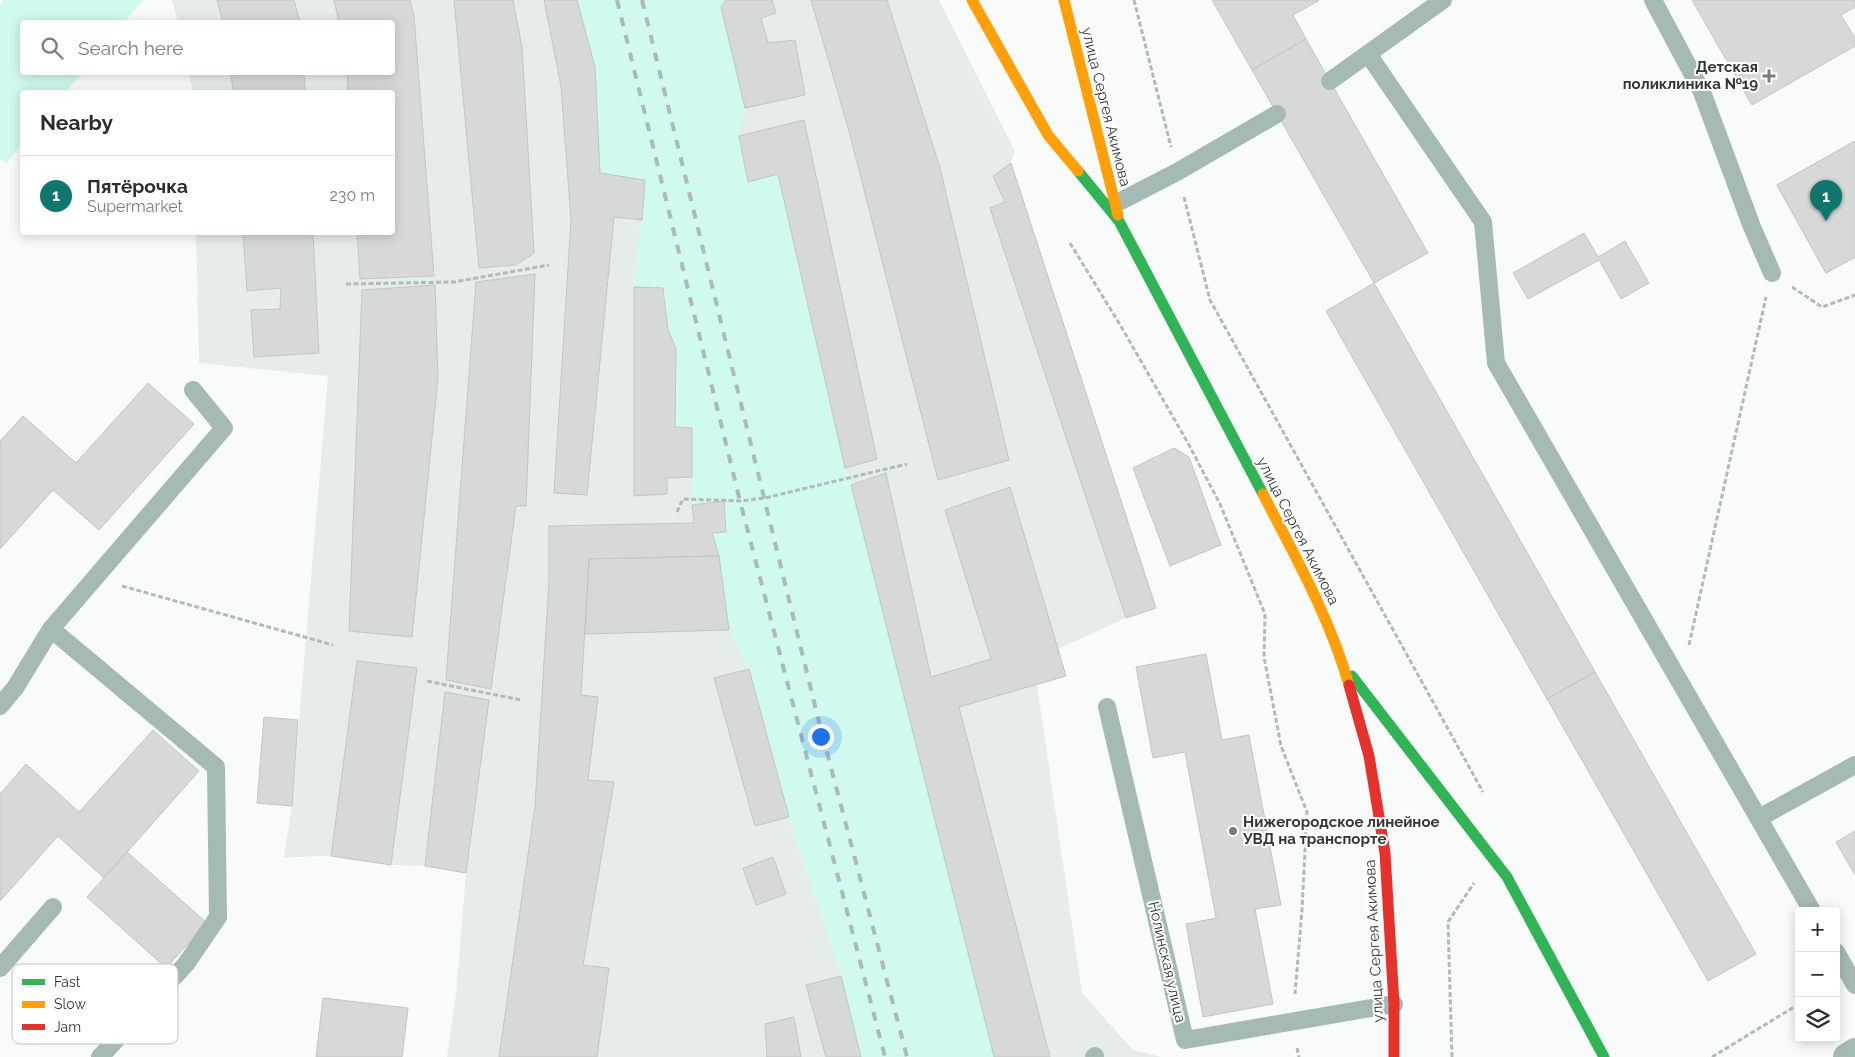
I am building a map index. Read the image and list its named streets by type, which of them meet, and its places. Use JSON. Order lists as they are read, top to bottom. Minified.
{"streets":{"main road":["улица Сергея Акимова"],"lane":["Нолинская улица"]},"crossings":[["улица Сергея Акимова","Нолинская улица"]],"places":{"health":["Детская поликлиника №19"],"other":["Нижегородское линейное УВД на транспорте"]},"legend":["Fast","Slow","Jam"],"page":{"search":"Search here","heading":"Nearby","list":[{"mark":"1","name":"Пятёрочка","note":"Supermarket","value":"230 m"}],"pins":"1","map_buttons":["+","−"]}}
